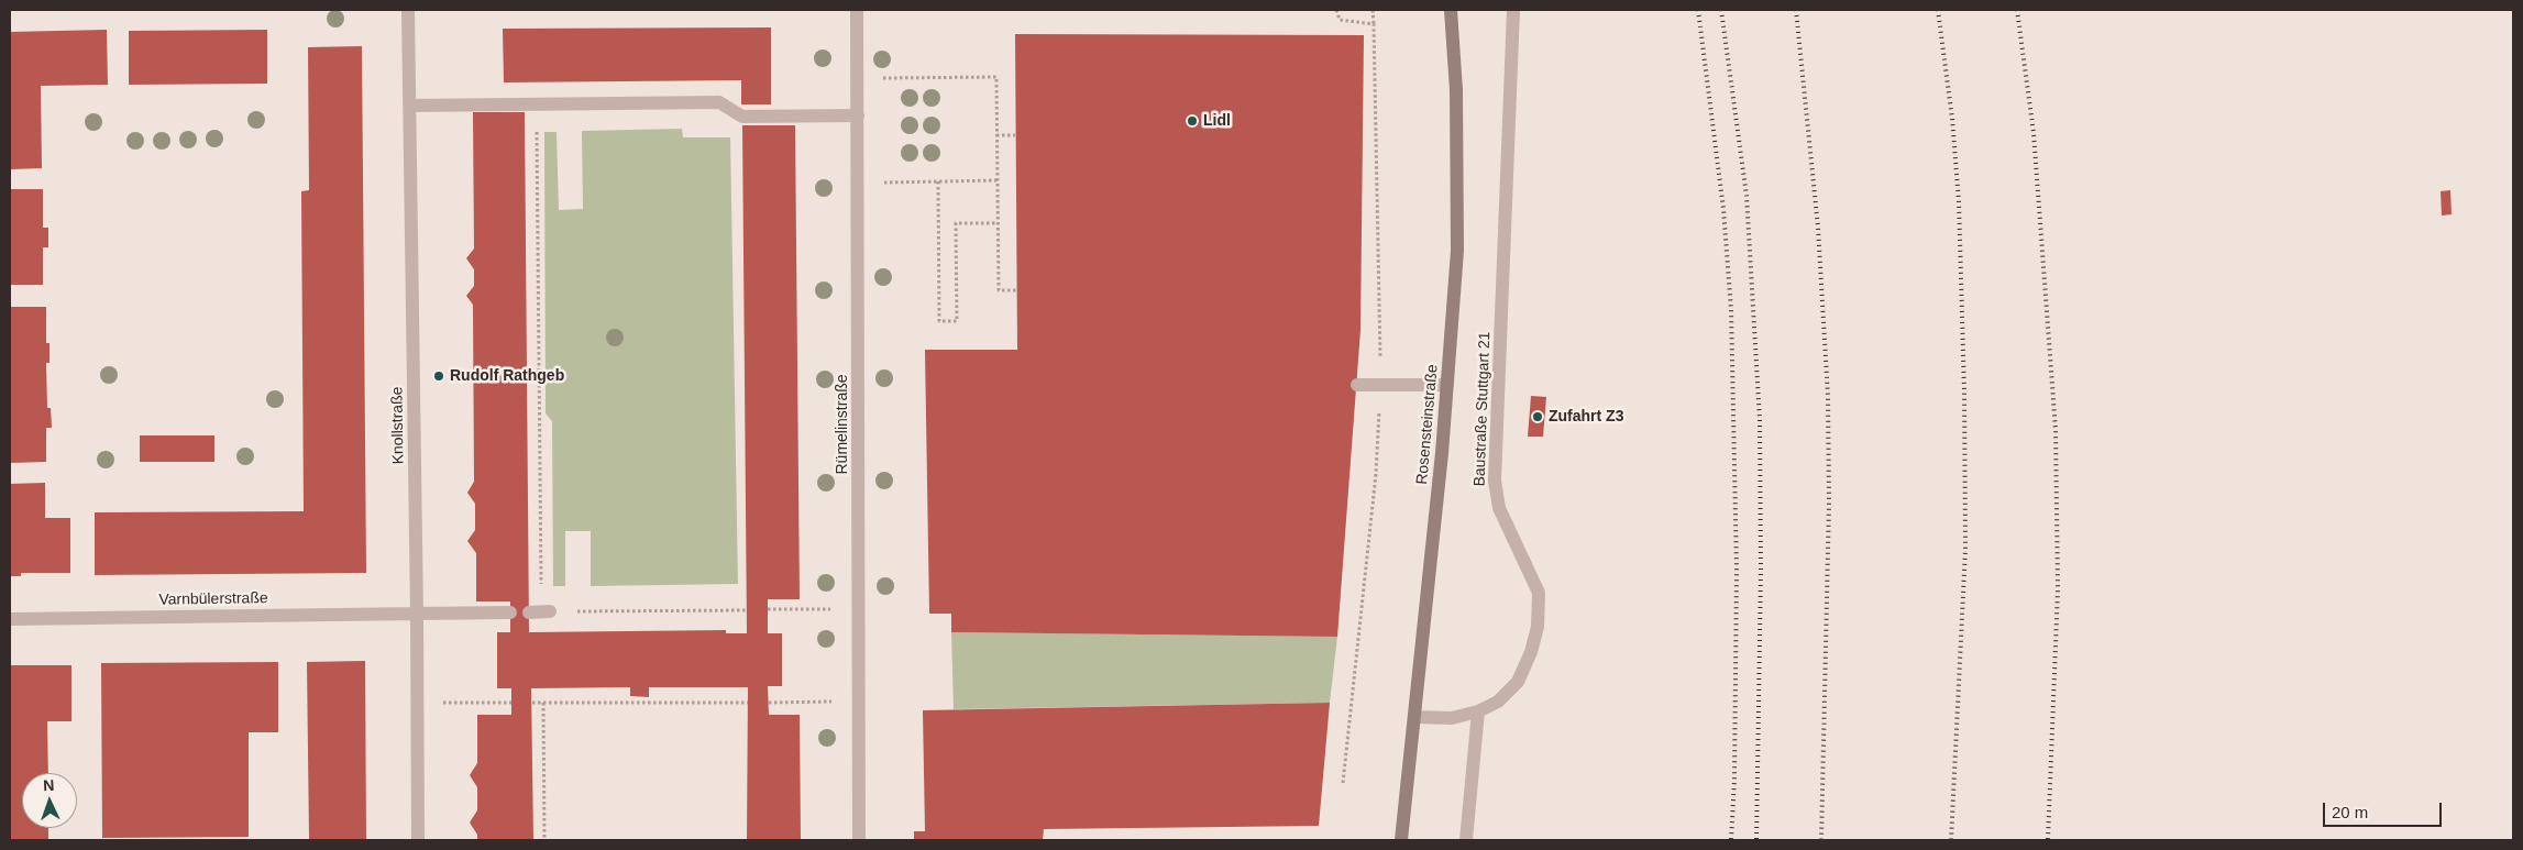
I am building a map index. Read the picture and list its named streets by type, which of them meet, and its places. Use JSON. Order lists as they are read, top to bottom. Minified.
{"streets":{"street":["Baustraße Stuttgart 21","Rümelinstraße","Rosensteinstraße","Knollstraße","Varnbülerstraße"]},"crossings":[["Baustraße Stuttgart 21","Rosensteinstraße"],["Knollstraße","Varnbülerstraße"]],"places":["Lidl","Rudolf Rathgeb","Zufahrt Z3"],"scale_bar":"20 m","north":"top"}
